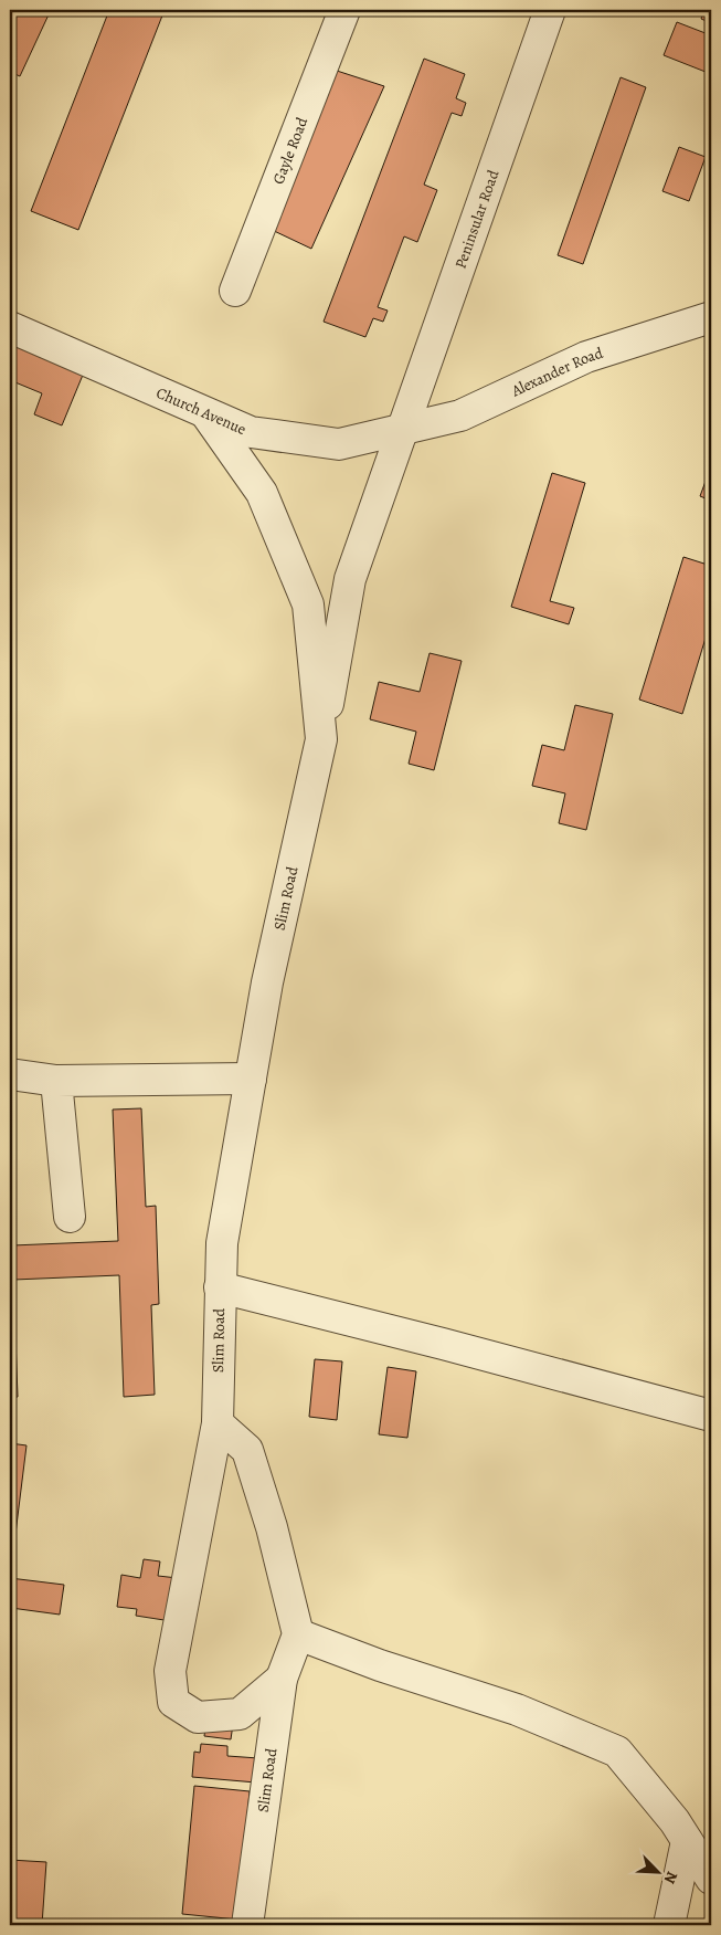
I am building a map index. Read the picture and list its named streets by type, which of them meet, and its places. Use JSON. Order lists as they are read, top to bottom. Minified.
{"streets":{"lane":["Gayle Road","Peninsular Road","Alexander Road","Church Avenue","Slim Road"]},"crossings":[["Peninsular Road","Alexander Road"],["Peninsular Road","Church Avenue"],["Peninsular Road","Slim Road"],["Alexander Road","Church Avenue"],["Alexander Road","Slim Road"],["Church Avenue","Slim Road"]],"north":"bottom right"}
